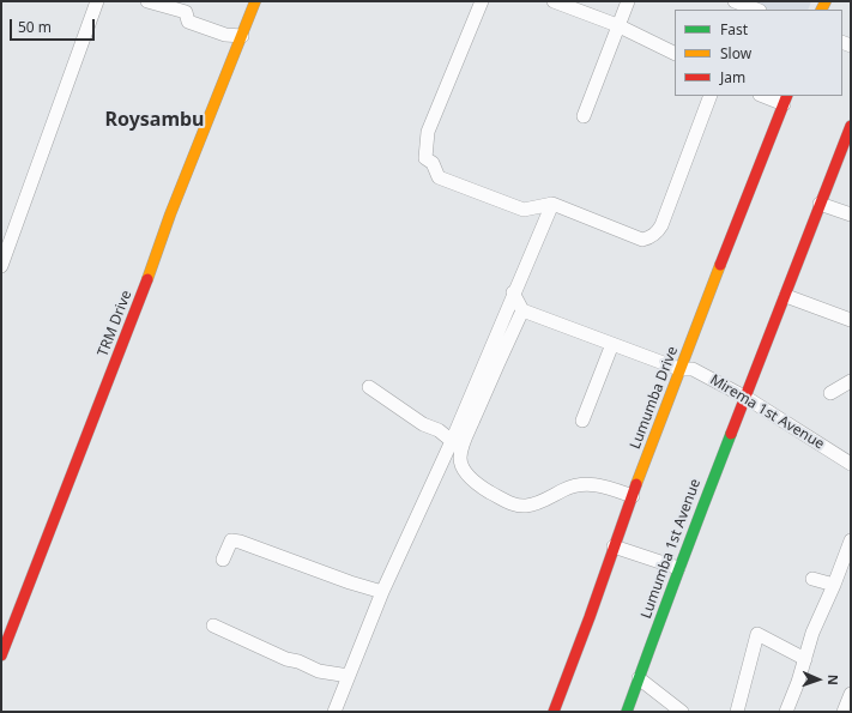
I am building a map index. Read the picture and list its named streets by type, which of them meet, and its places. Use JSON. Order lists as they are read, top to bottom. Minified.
{"streets":{"street":["TRM Drive","Lumumba Drive","Mirema 1st Avenue","Lumumba 1st Avenue"]},"crossings":[["Lumumba Drive","Mirema 1st Avenue"],["Mirema 1st Avenue","Lumumba 1st Avenue"]],"districts":["Roysambu"],"legend":["Fast","Slow","Jam"],"scale_bar":"50 m","north":"right"}
